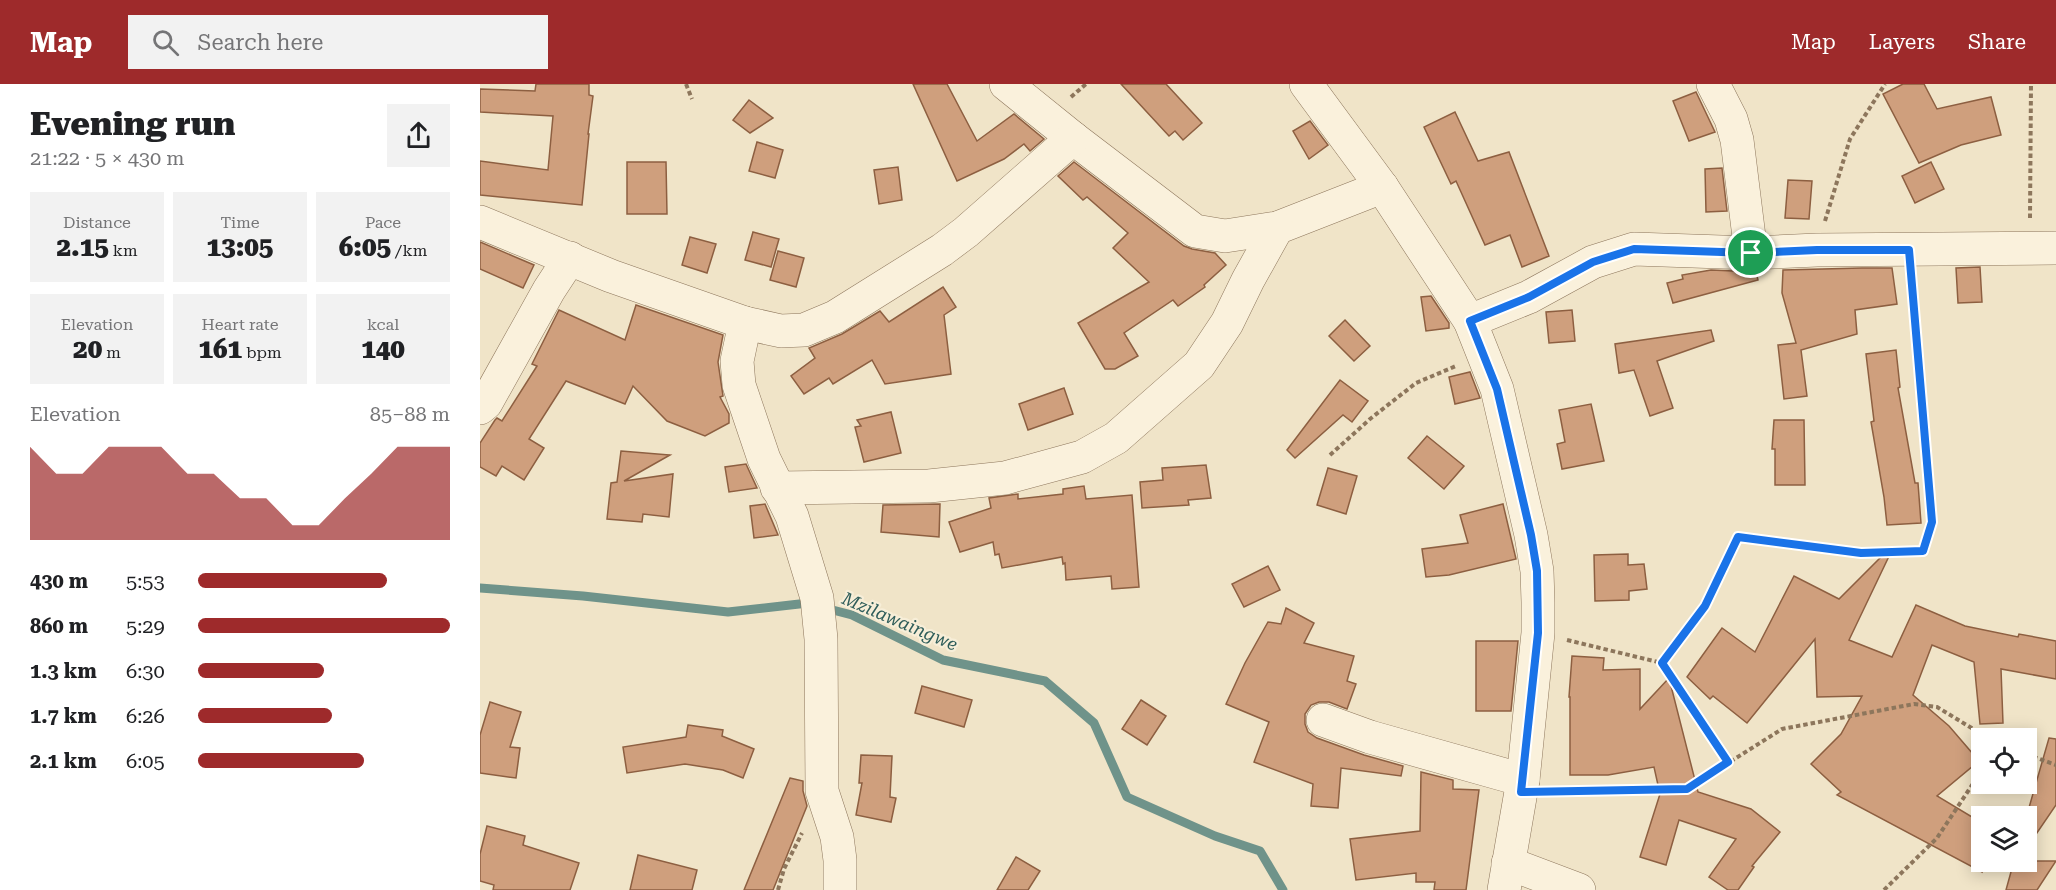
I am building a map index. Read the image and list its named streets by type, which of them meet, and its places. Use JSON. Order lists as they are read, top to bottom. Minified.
{"water":["Mzilawaingwe"],"page":{"header":"Map","search":"Search here","nav":["Map","Layers","Share"],"heading":["Evening run","21:22 · 5 × 430 m"],"stats":[["Distance","2.15 km"],["Time","13:05"],["Pace","6:05 /km"],["Elevation","20 m"],["Heart rate","161 bpm"],["kcal","140"]],"chart":["Elevation","85–88 m"],"list":[{"name":"430 m","note":"5:53"},{"name":"860 m","note":"5:29"},{"name":"1.3 km","note":"6:30"},{"name":"1.7 km","note":"6:26"},{"name":"2.1 km","note":"6:05"}]}}
